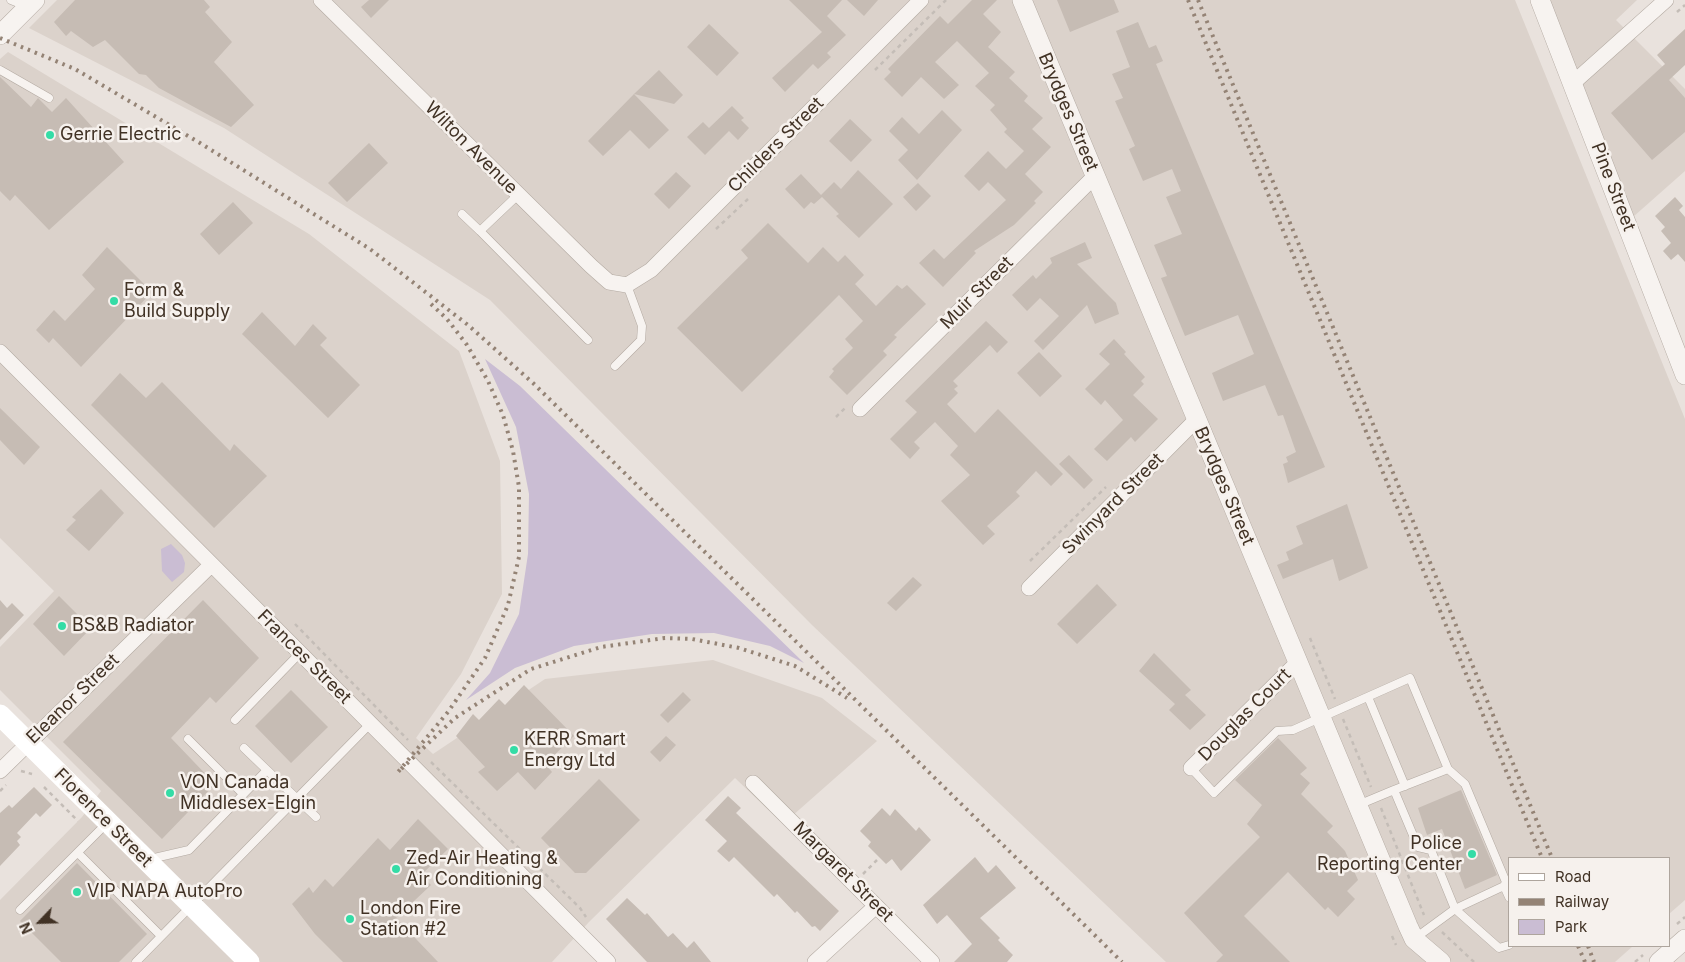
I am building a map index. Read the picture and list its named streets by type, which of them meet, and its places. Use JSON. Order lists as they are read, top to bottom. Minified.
{"streets":{"main road":["Florence Street"],"street":["Brydges Street","Childers Street","Wilton Avenue","Pine Street","Muir Street","Swinyard Street","Frances Street","Eleanor Street","Douglas Court","Margaret Street"]},"crossings":[["Brydges Street","Muir Street"],["Brydges Street","Swinyard Street"],["Brydges Street","Douglas Court"],["Childers Street","Wilton Avenue"],["Frances Street","Eleanor Street"],["Eleanor Street","Florence Street"]],"places":["Gerrie Electric","Form & Build Supply","BS&B Radiator","KERR Smart Energy Ltd","VON Canada Middlesex-Elgin","Police Reporting Center","Zed-Air Heating & Air Conditioning","VIP NAPA AutoPro","London Fire Station #2"],"legend":["Road","Railway","Park"],"north":"bottom left"}
